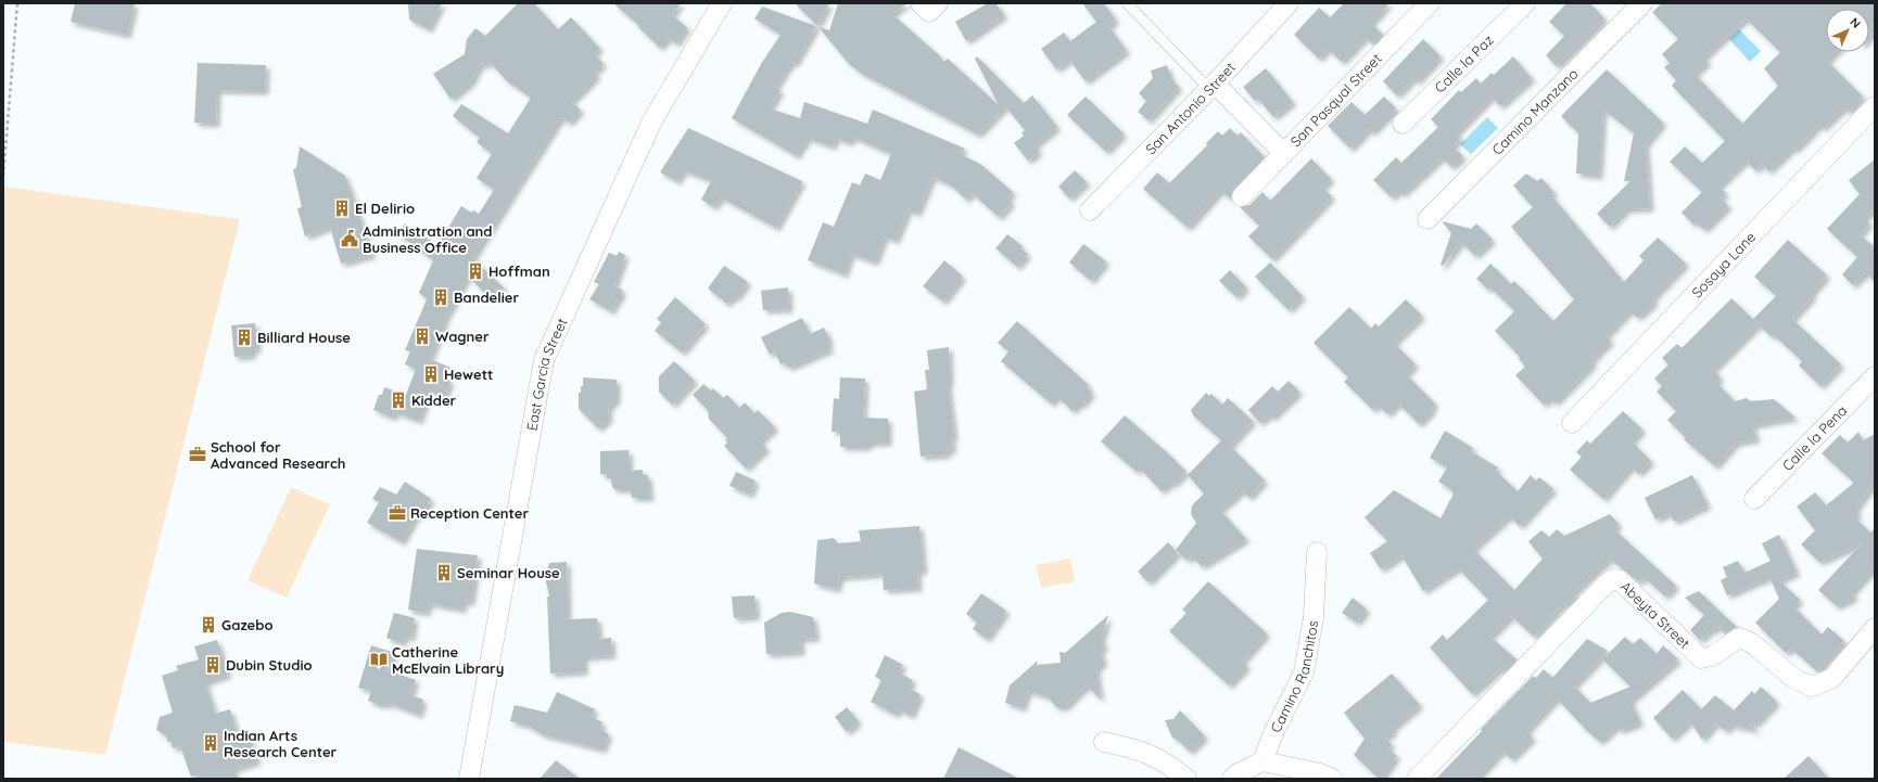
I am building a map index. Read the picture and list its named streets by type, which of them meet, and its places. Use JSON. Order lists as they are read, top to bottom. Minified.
{"streets":{"street":["Calle la Paz","San Pasqual Street","San Antonio Street","Camino Manzano","Sosaya Lane","East Garcia Street","Calle la Pena","Abeyta Street","Camino Ranchitos"]},"places":{"building":["El Delirio","Hoffman","Bandelier","Wagner","Billiard House","Hewett","Kidder","Seminar House","Gazebo","Dubin Studio","Indian Arts Research Center"],"public building":["Administration and Business Office"],"office":["School for Advanced Research","Reception Center"],"library":["Catherine McElvain Library"]},"north":"top right"}
